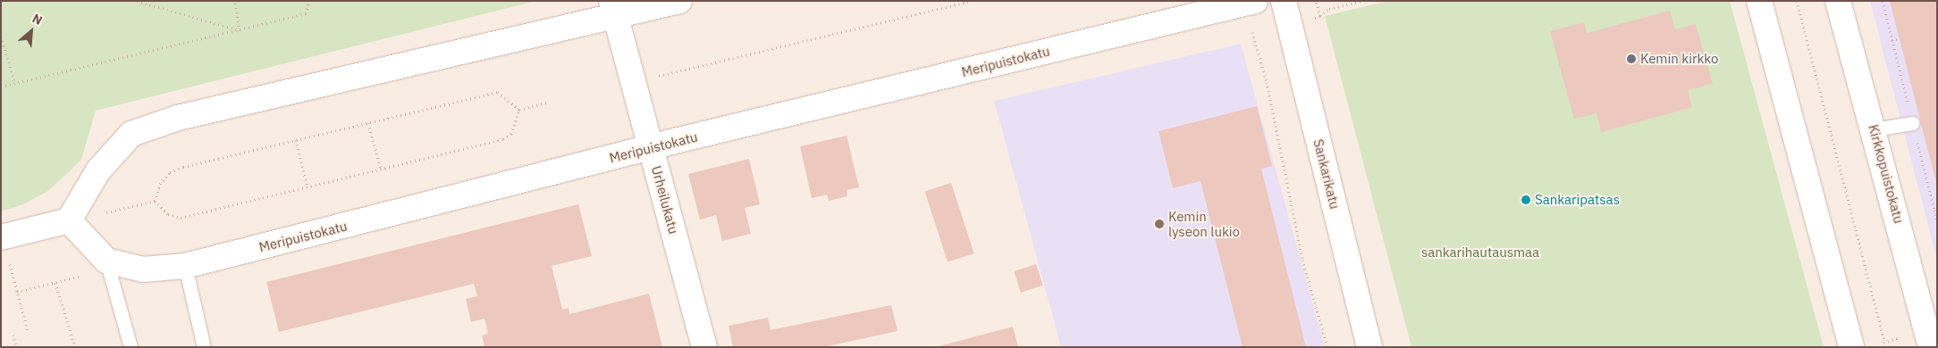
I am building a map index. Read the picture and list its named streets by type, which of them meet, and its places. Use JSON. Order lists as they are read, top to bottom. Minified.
{"streets":{"street":["Meripuistokatu","Sankarikatu","Kirkkopuistokatu","Urheilukatu"]},"crossings":[["Meripuistokatu","Urheilukatu"]],"parks":["sankarihautausmaa"],"places":["Kemin kirkko","Sankaripatsas","Kemin lyseon lukio"],"north":"top right"}
